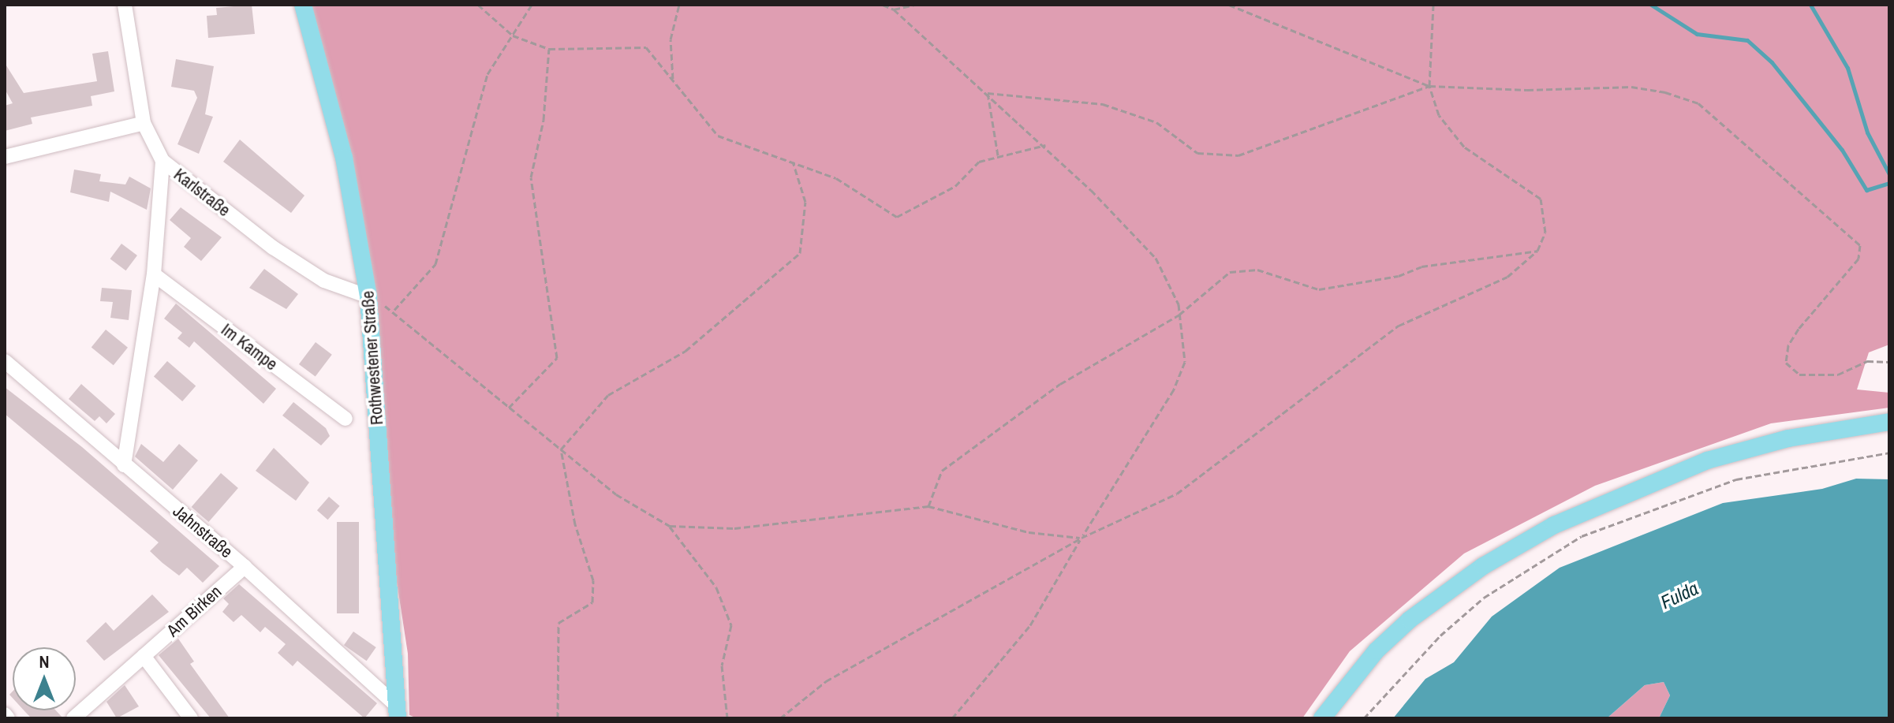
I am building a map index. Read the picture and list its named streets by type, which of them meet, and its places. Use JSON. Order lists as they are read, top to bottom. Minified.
{"streets":{"main road":["Rothwestener Straße"],"street":["Karlstraße","Im Kampe","Jahnstraße","Am Birken"]},"crossings":[["Karlstraße","Rothwestener Straße"],["Rothwestener Straße","Jahnstraße"],["Jahnstraße","Am Birken"]],"water":["Fulda"],"north":"top"}
